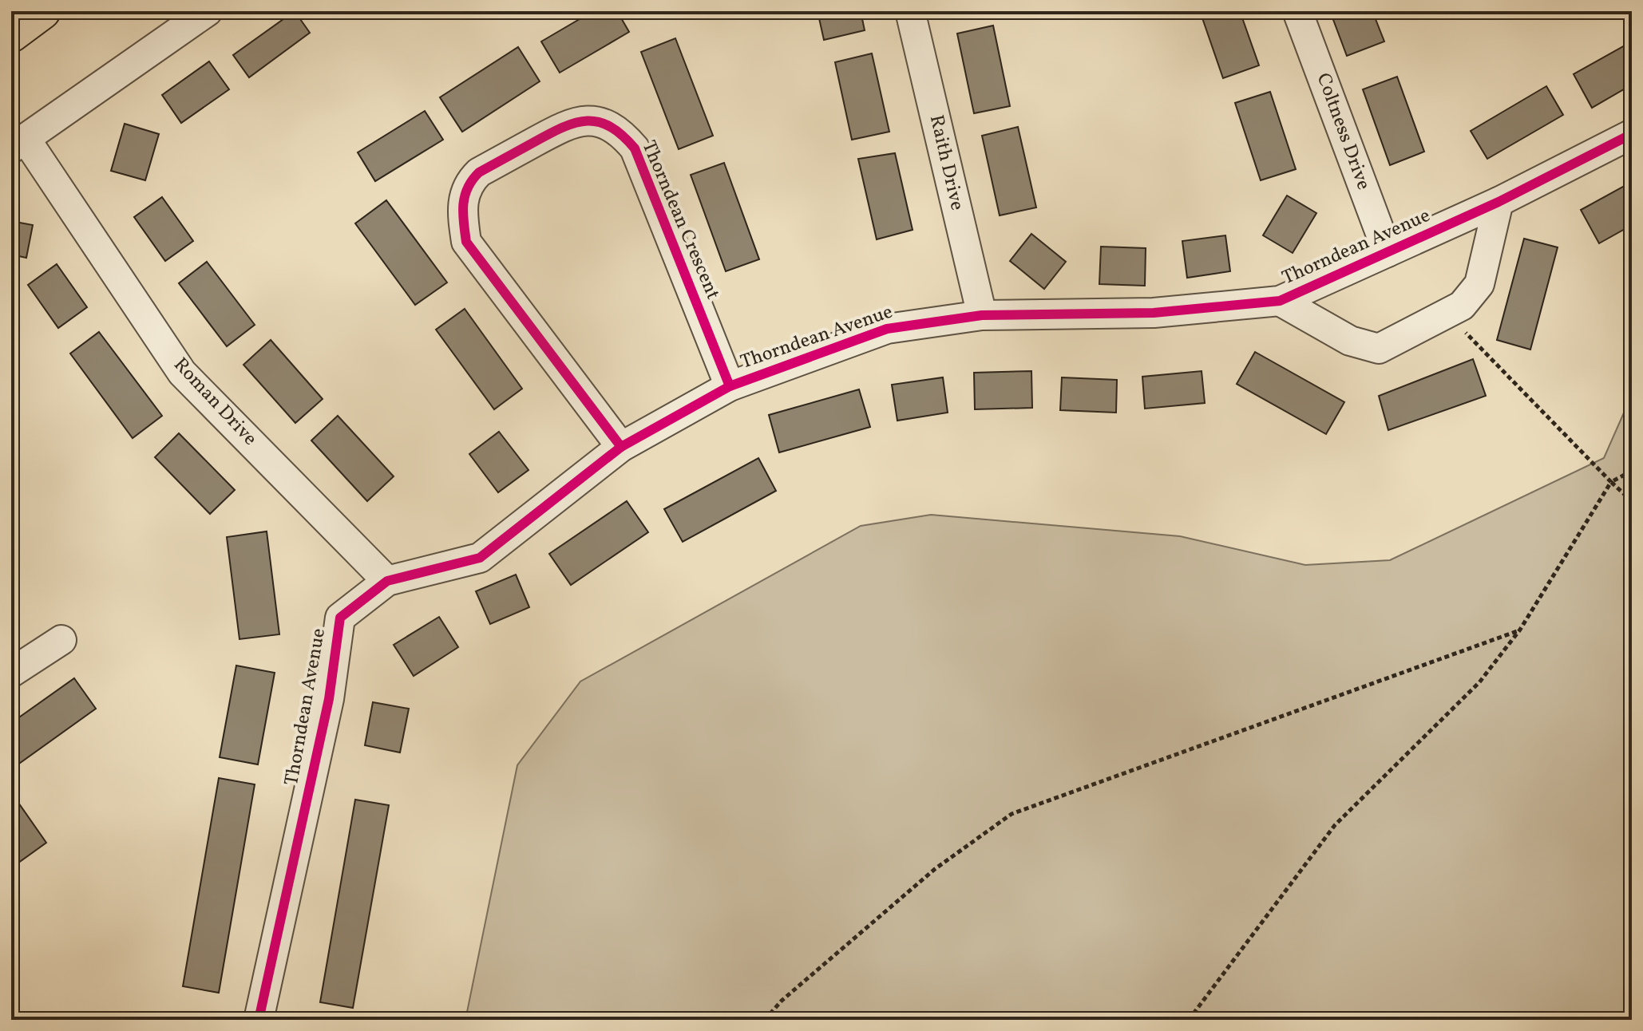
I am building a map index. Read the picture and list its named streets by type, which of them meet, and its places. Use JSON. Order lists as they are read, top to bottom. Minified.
{"streets":{"street":["Coltness Drive","Raith Drive","Thorndean Crescent","Thorndean Avenue","Roman Drive"]},"crossings":[["Coltness Drive","Thorndean Avenue"],["Raith Drive","Thorndean Avenue"],["Thorndean Crescent","Thorndean Avenue"],["Thorndean Avenue","Roman Drive"]]}
